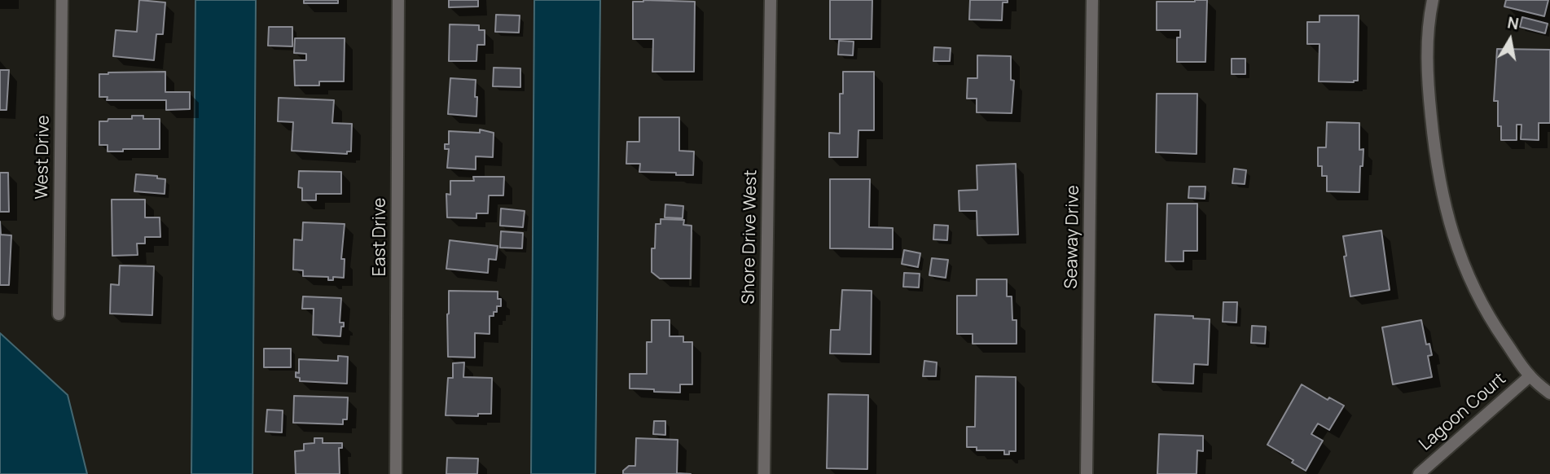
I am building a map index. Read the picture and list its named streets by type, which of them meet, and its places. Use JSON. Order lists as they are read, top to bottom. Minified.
{"streets":{"street":["West Drive","East Drive","Shore Drive West","Seaway Drive","Lagoon Court"]},"north":"top"}
